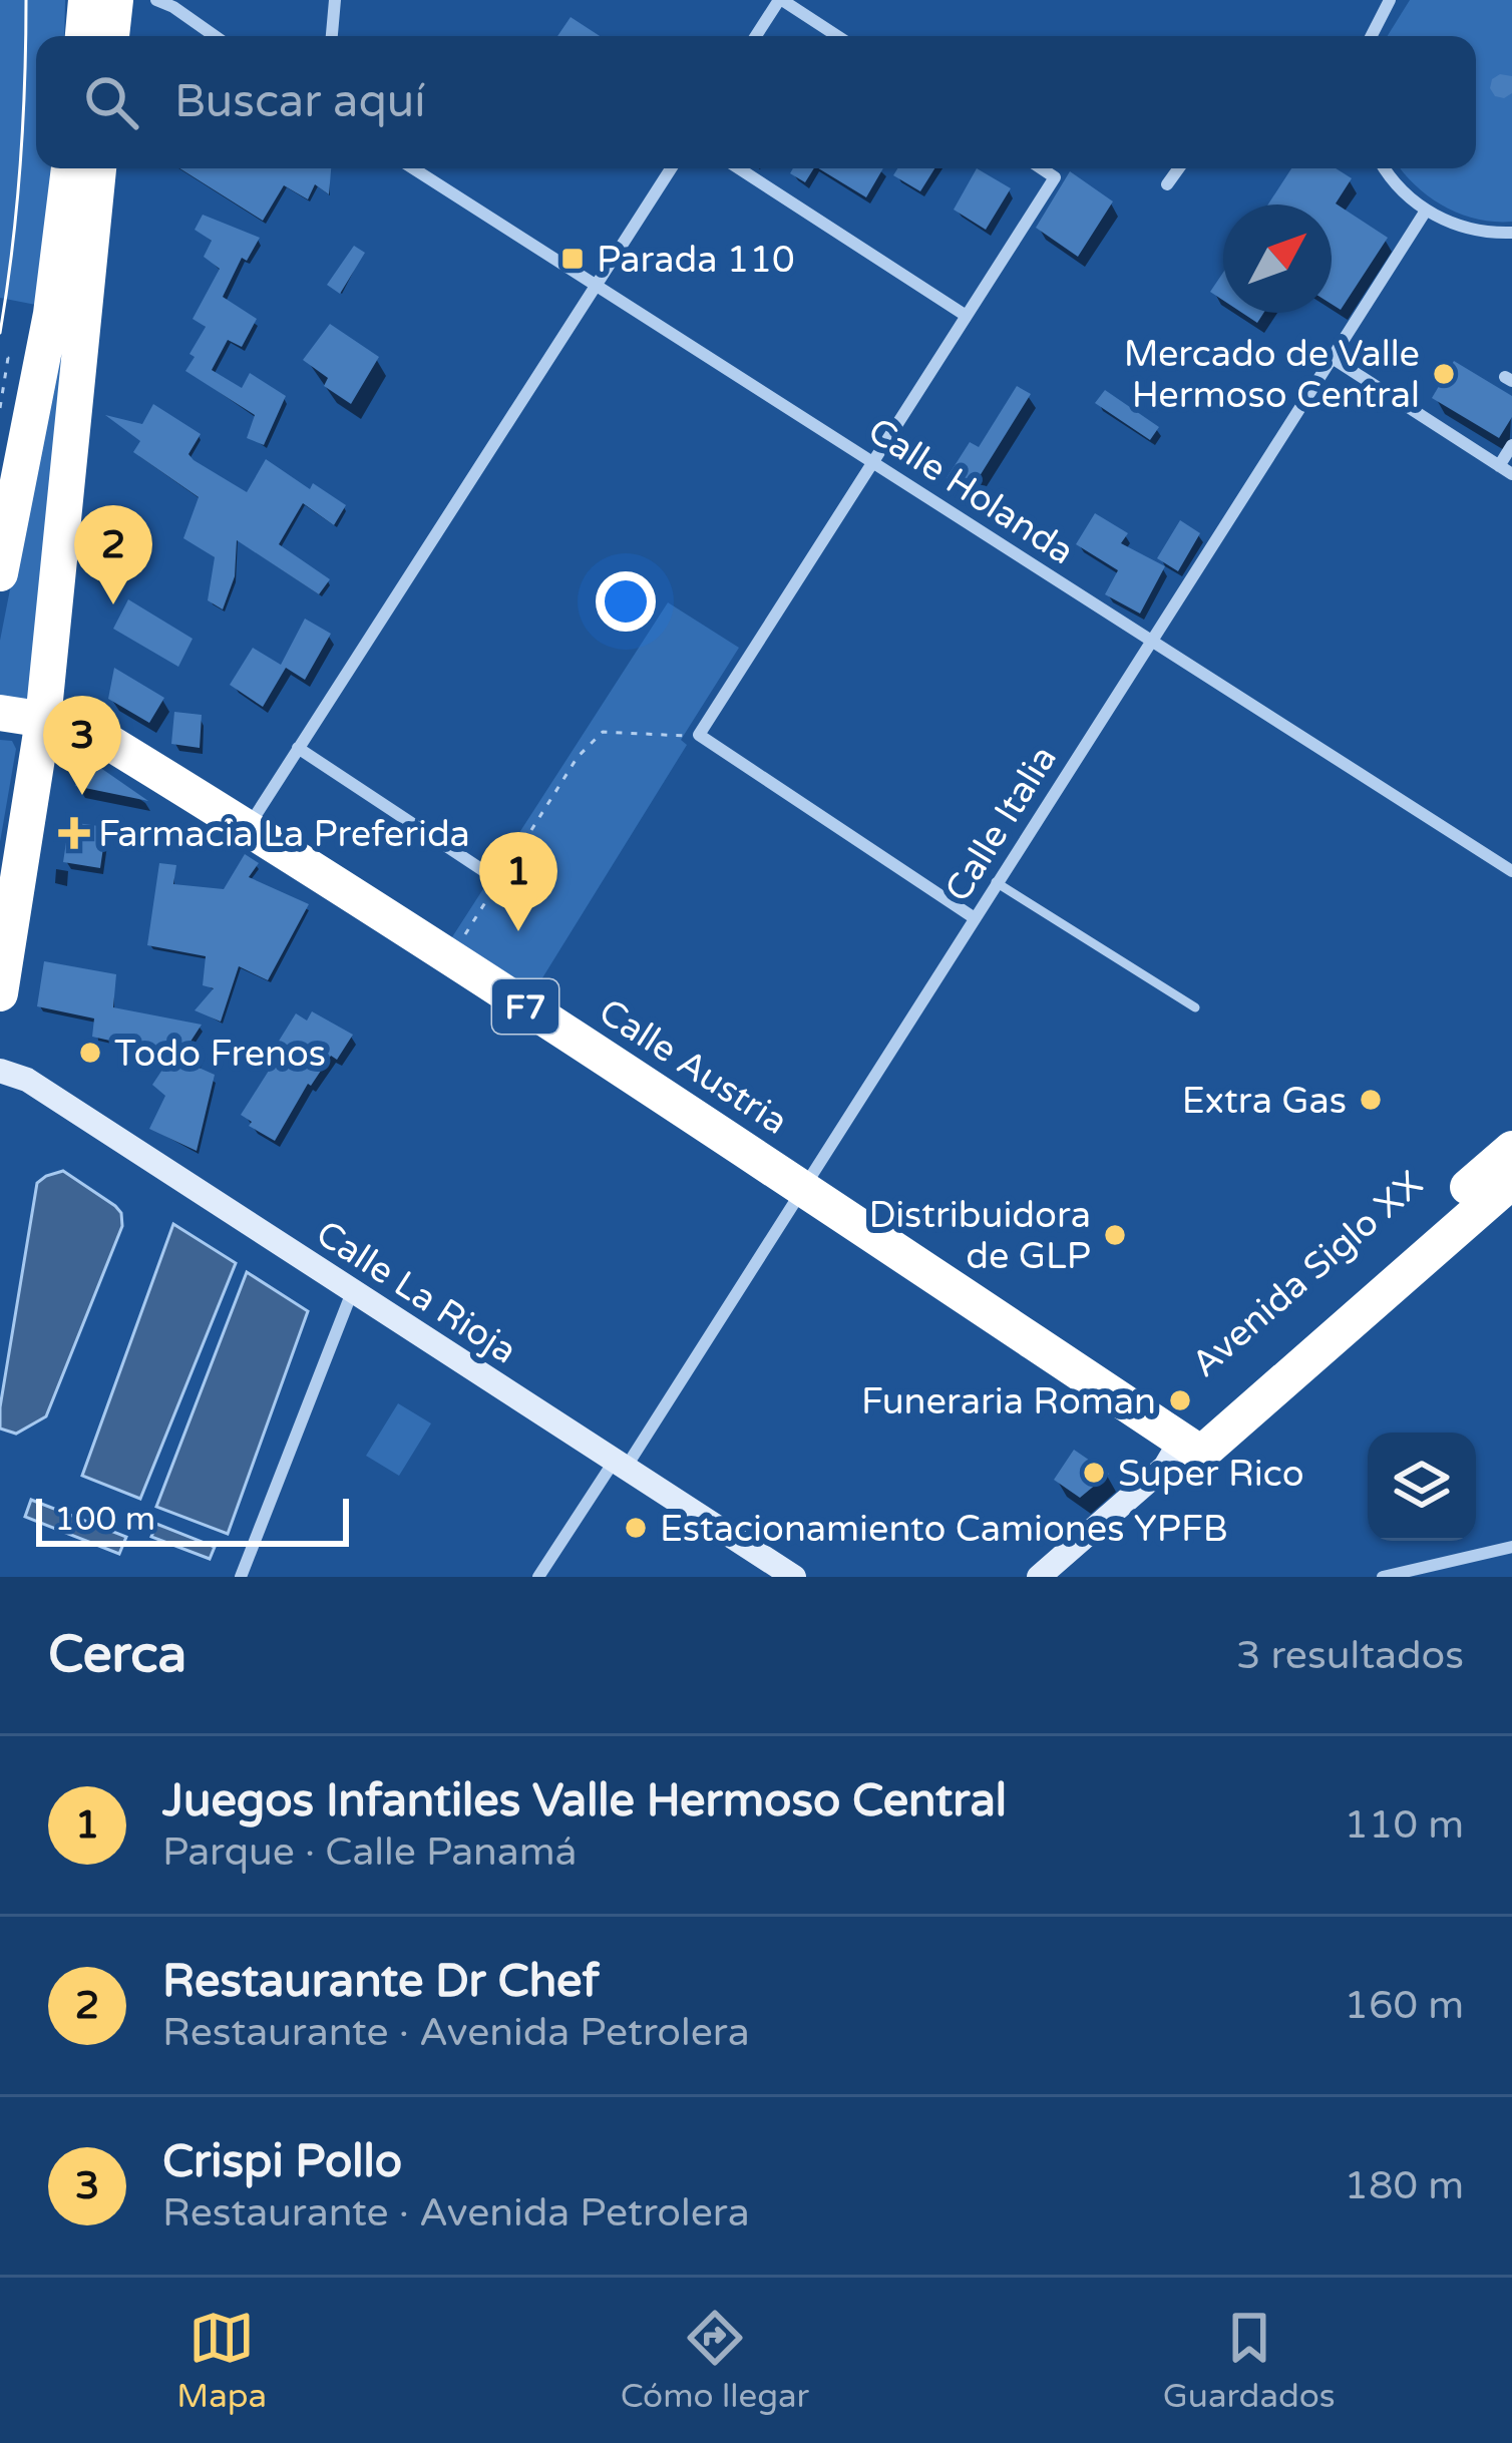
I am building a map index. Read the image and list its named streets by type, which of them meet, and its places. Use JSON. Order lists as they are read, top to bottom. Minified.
{"streets":{"highway":["F7","Calle Austria","Avenida Siglo XX"],"street":["Calle Holanda","Calle Italia","Calle La Rioja"]},"crossings":[["Calle Holanda","Calle Italia"],["Calle Italia","Calle Austria"],["Calle Italia","Calle La Rioja"],["Calle Austria","Avenida Siglo XX"]],"places":{"transit":["Parada 110"],"other":["Mercado de Valle Hermoso Central","Todo Frenos","Extra Gas","Distribuidora de GLP","Funeraria Roman","Super Rico","Estacionamiento Camiones YPFB"],"health":["Farmacia La Preferida"]},"scale_bar":"100 m","north":"top right","page":{"search":"Buscar aquí","pins":["2","3","1"],"scale":"100 m","heading":["Cerca","3 resultados"],"list":[{"mark":"1","name":"Juegos Infantiles Valle Hermoso Central","note":"Parque · Calle Panamá","value":"110 m"},{"mark":"2","name":"Restaurante Dr Chef","note":"Restaurante · Avenida Petrolera","value":"160 m"},{"mark":"3","name":"Crispi Pollo","note":"Restaurante · Avenida Petrolera","value":"180 m"}],"nav":["Mapa","Cómo llegar","Guardados"]}}
